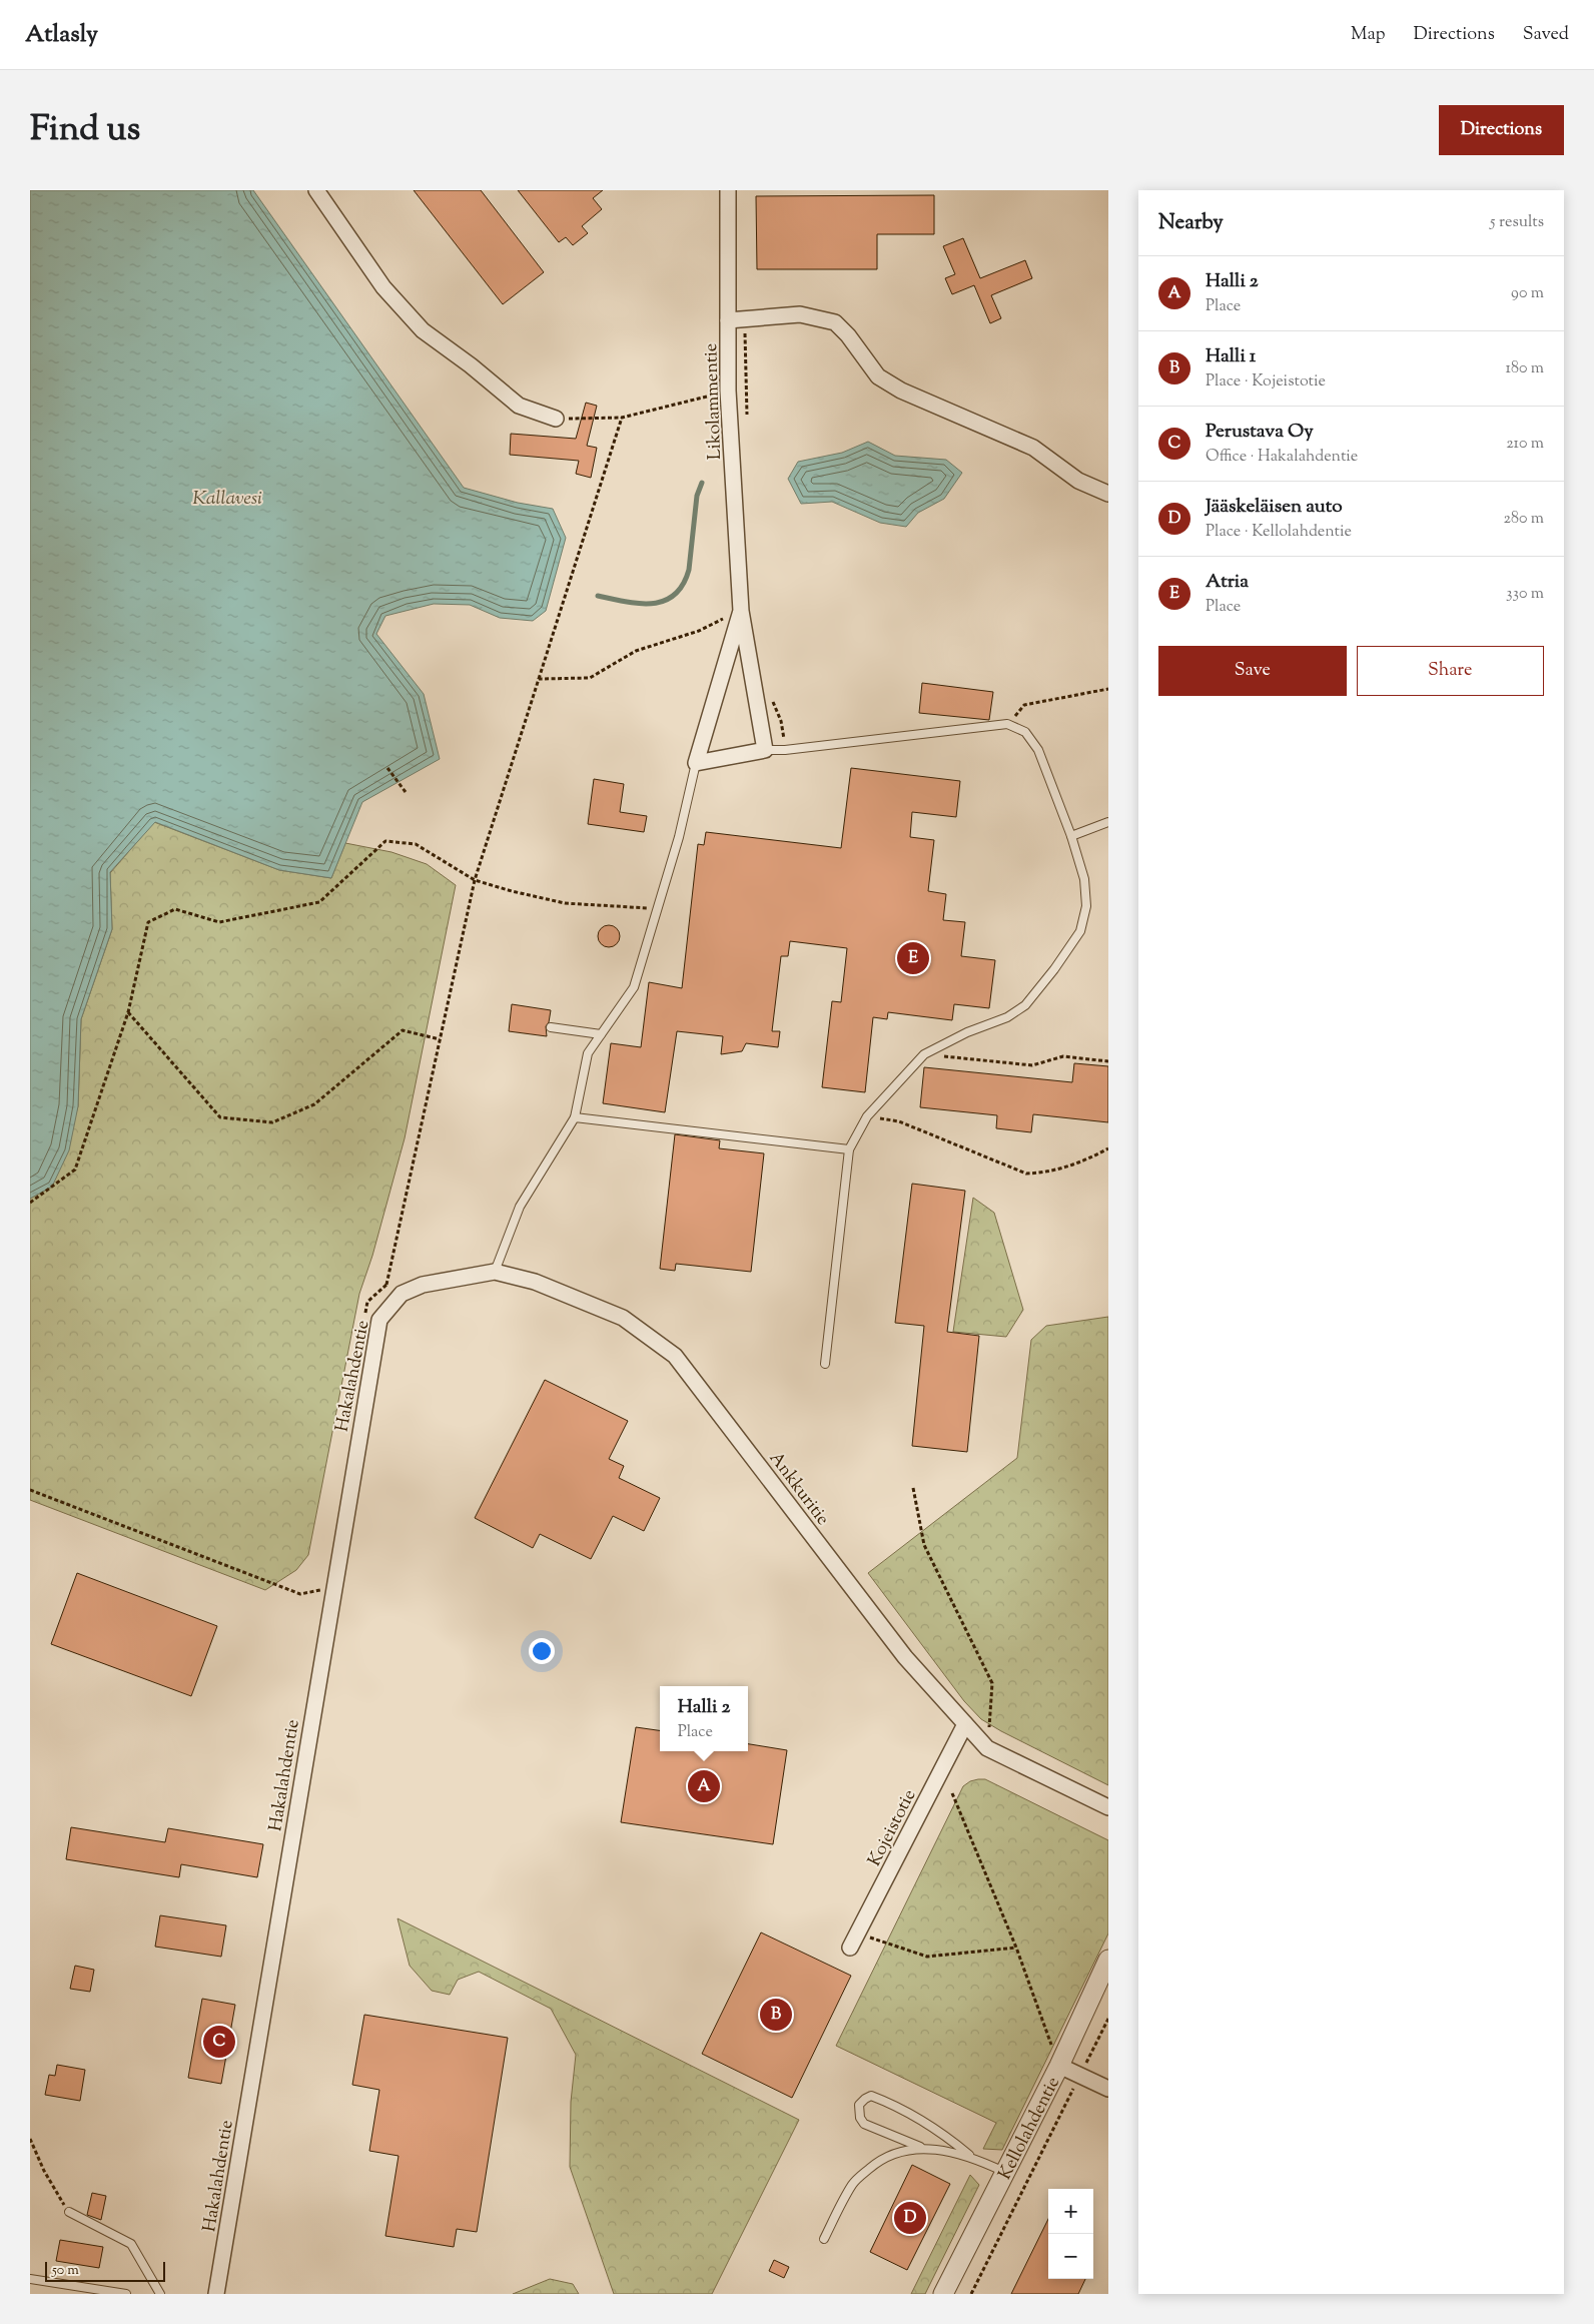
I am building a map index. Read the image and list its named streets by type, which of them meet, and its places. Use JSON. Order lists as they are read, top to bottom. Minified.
{"streets":{"street":["Likolammentie","Hakalahdentie","Ankkuritie","Kojeistotie","Kellolahdentie"]},"crossings":[["Hakalahdentie","Ankkuritie"],["Ankkuritie","Kojeistotie"]],"water":["Kallavesi"],"scale_bar":"50 m","page":{"header":"Atlasly","nav":["Map","Directions","Saved"],"title":"Find us","buttons":["Directions",["Save","Share"]],"heading":["Nearby","5 results"],"list":[{"mark":"A","name":"Halli 2","note":"Place","value":"90 m"},{"mark":"B","name":"Halli 1","note":"Place · Kojeistotie","value":"180 m"},{"mark":"C","name":"Perustava Oy","note":"Office · Hakalahdentie","value":"210 m"},{"mark":"D","name":"Jääskeläisen auto","note":"Place · Kellolahdentie","value":"280 m"},{"mark":"E","name":"Atria","note":"Place","value":"330 m"}],"pins":["E","A","B","C","D"],"popup":["Halli 2","Place"],"map_buttons":["+","−"],"scale":"50 m"}}
